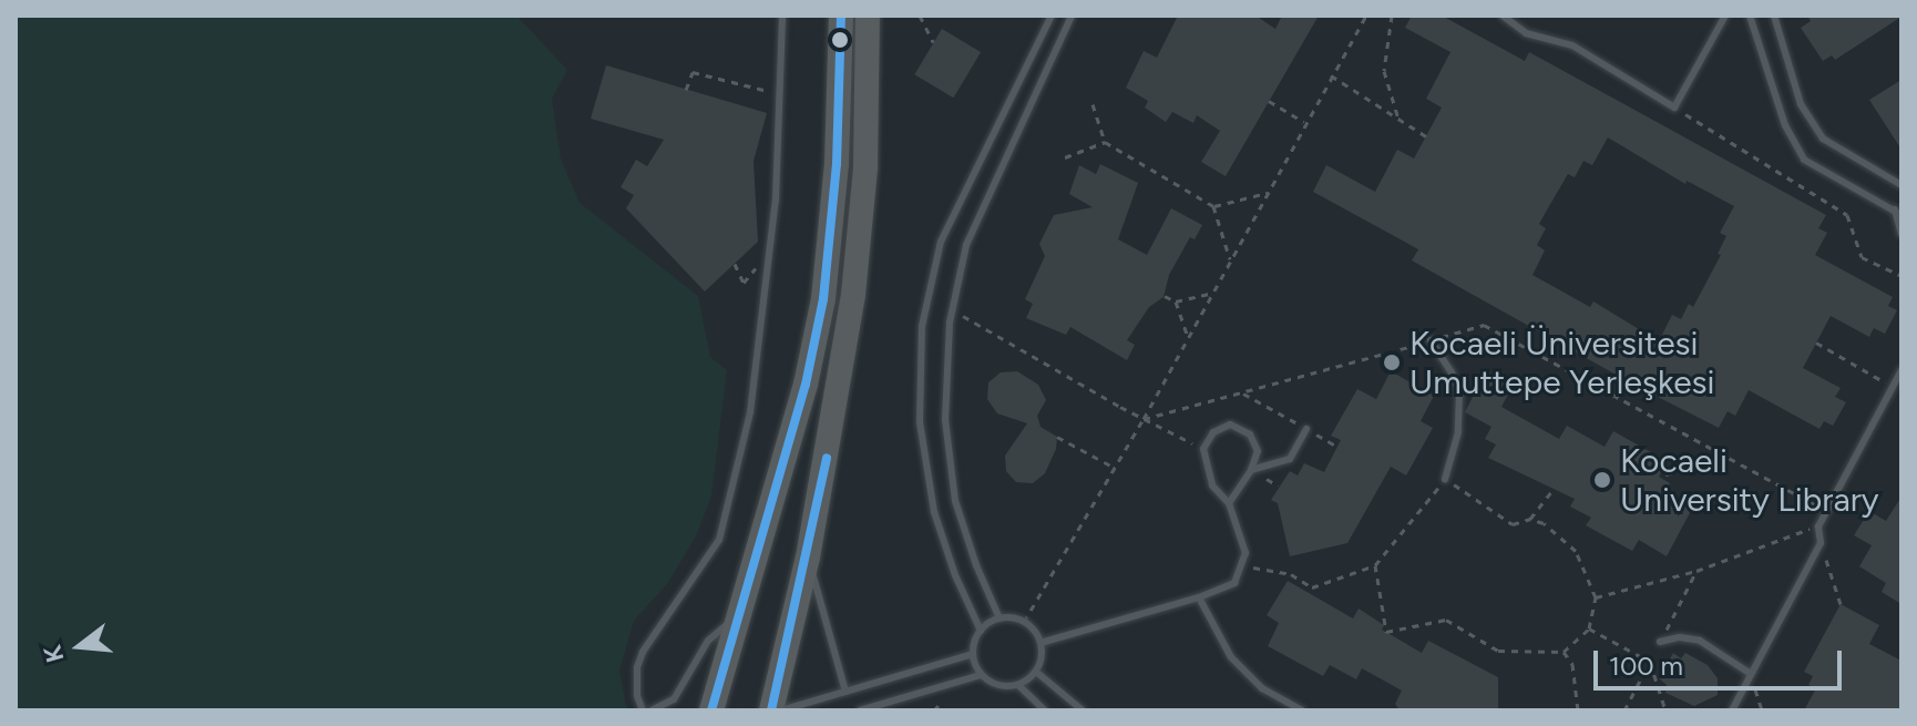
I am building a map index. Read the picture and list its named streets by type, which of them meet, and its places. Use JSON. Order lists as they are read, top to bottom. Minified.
{"places":["Kocaeli Üniversitesi Umuttepe Yerleşkesi","Kocaeli University Library"],"scale_bar":"100 m","north":"left"}
